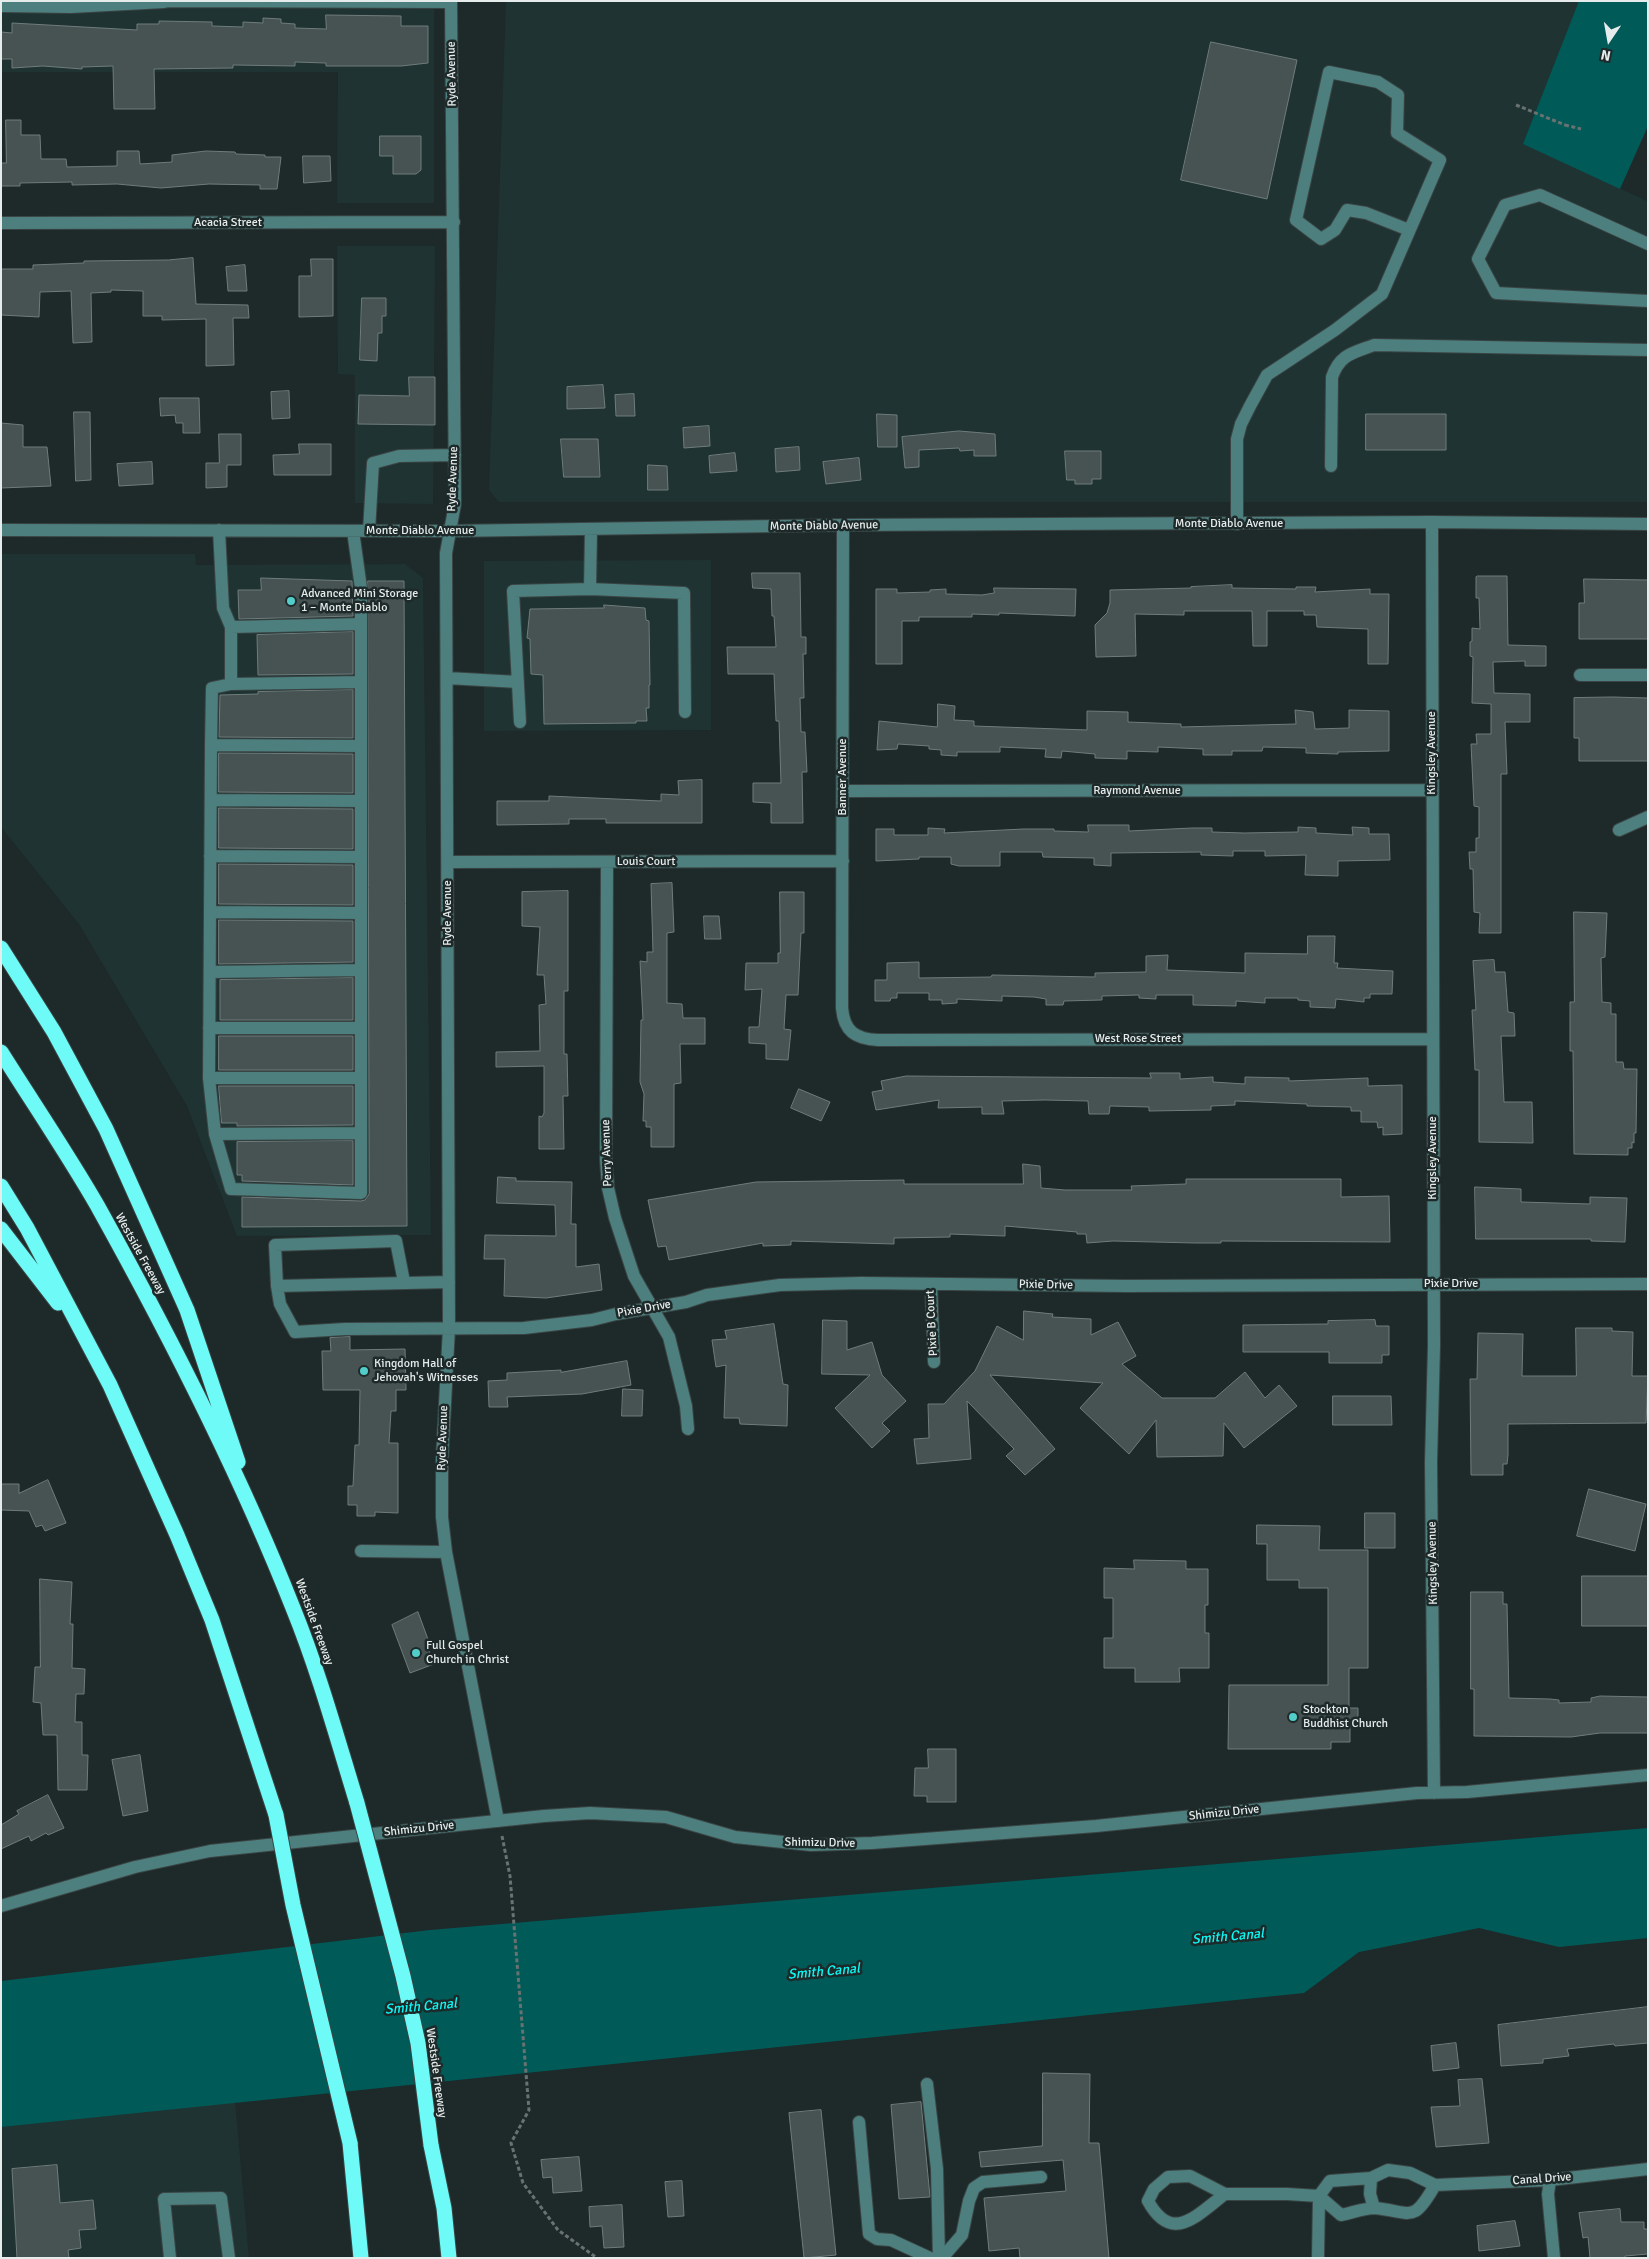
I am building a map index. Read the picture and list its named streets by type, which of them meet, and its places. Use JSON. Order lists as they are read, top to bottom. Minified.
{"streets":{"highway":["Westside Freeway"],"street":["Ryde Avenue","Acacia Street","Monte Diablo Avenue","Kingsley Avenue","Banner Avenue","Raymond Avenue","Louis Court","West Rose Street","Perry Avenue","Pixie Drive","Pixie B Court","Shimizu Drive","Canal Drive"]},"crossings":[["Ryde Avenue","Acacia Street"],["Ryde Avenue","Monte Diablo Avenue"],["Ryde Avenue","Louis Court"],["Ryde Avenue","Pixie Drive"],["Ryde Avenue","Shimizu Drive"],["Monte Diablo Avenue","Kingsley Avenue"],["Monte Diablo Avenue","Banner Avenue"],["Kingsley Avenue","Raymond Avenue"],["Kingsley Avenue","West Rose Street"],["Kingsley Avenue","Pixie Drive"],["Kingsley Avenue","Shimizu Drive"],["Banner Avenue","Raymond Avenue"],["Banner Avenue","Louis Court"],["Banner Avenue","West Rose Street"],["Louis Court","Perry Avenue"],["Perry Avenue","Pixie Drive"],["Pixie Drive","Pixie B Court"]],"water":["Smith Canal"],"places":["Advanced Mini Storage 1 – Monte Diablo","Kingdom Hall of Jehovah's Witnesses","Full Gospel Church in Christ","Stockton Buddhist Church"],"north":"bottom"}
